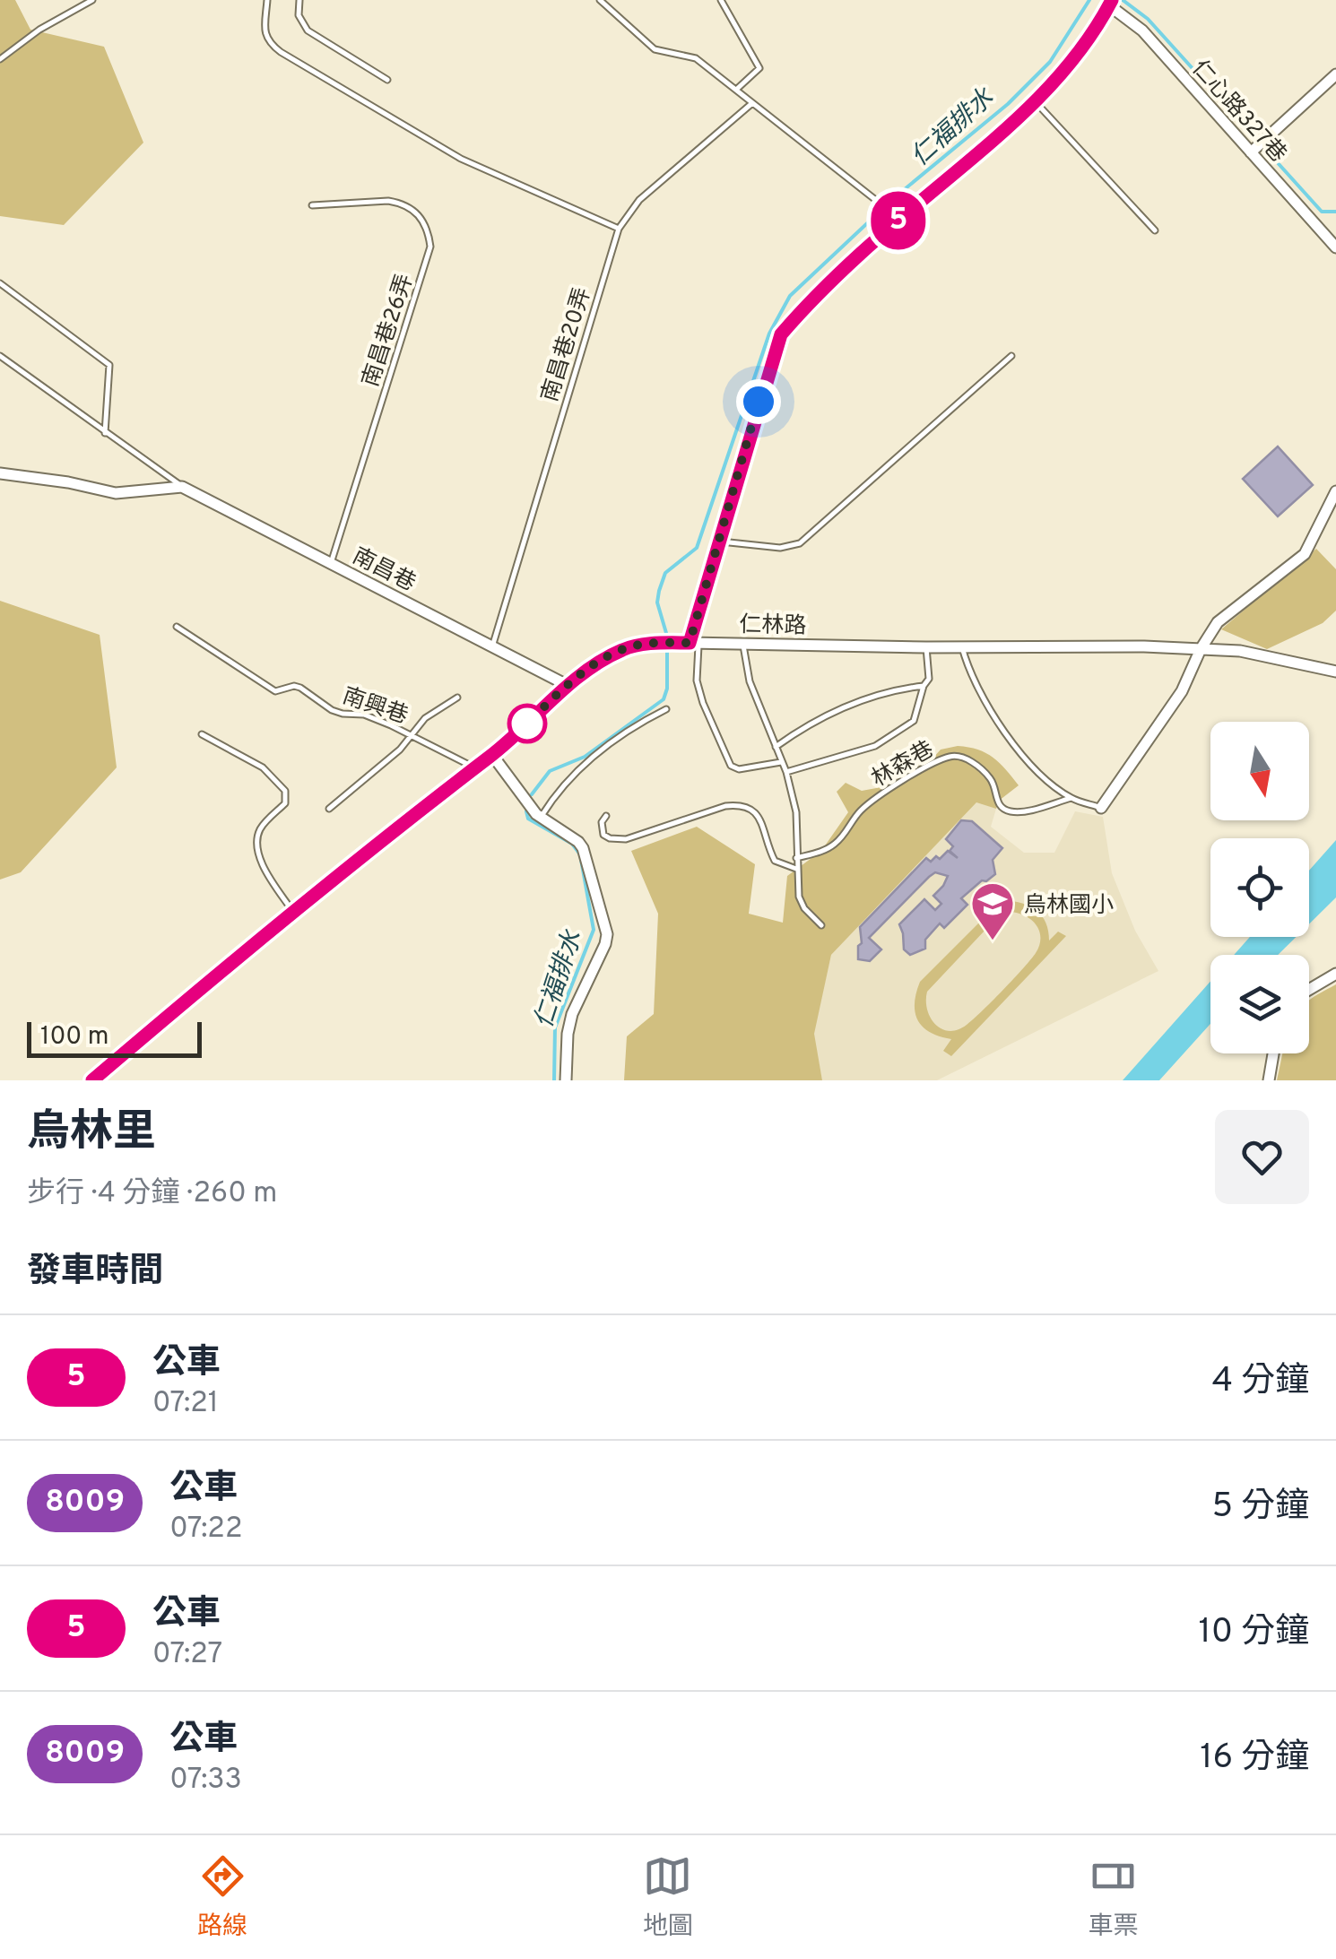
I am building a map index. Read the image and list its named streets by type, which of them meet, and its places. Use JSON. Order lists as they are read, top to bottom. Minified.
{"streets":{"street":["仁心路327巷","南昌巷","仁林路"],"lane":["南昌巷26弄","南昌巷20弄","南興巷","林森巷"]},"crossings":[["南昌巷26弄","南昌巷"],["南昌巷20弄","南昌巷"],["南昌巷","仁林路"],["仁林路","南興巷"],["仁林路","林森巷"]],"water":["仁福排水"],"places":{"school or university":["烏林國小"]},"lines":["bus line 5"],"scale_bar":"100 m","north":"bottom","page":{"on_map":"5","scale":"100 m","heading":[["烏林里","步行 · 4 分鐘 · 260 m"],"發車時間"],"list":[{"mark":"5","name":"公車","note":"07:21","value":"4 分鐘"},{"mark":"8009","name":"公車","note":"07:22","value":"5 分鐘"},{"mark":"5","name":"公車","note":"07:27","value":"10 分鐘"},{"mark":"8009","name":"公車","note":"07:33","value":"16 分鐘"}],"tabs":["路線","地圖","車票"]}}
